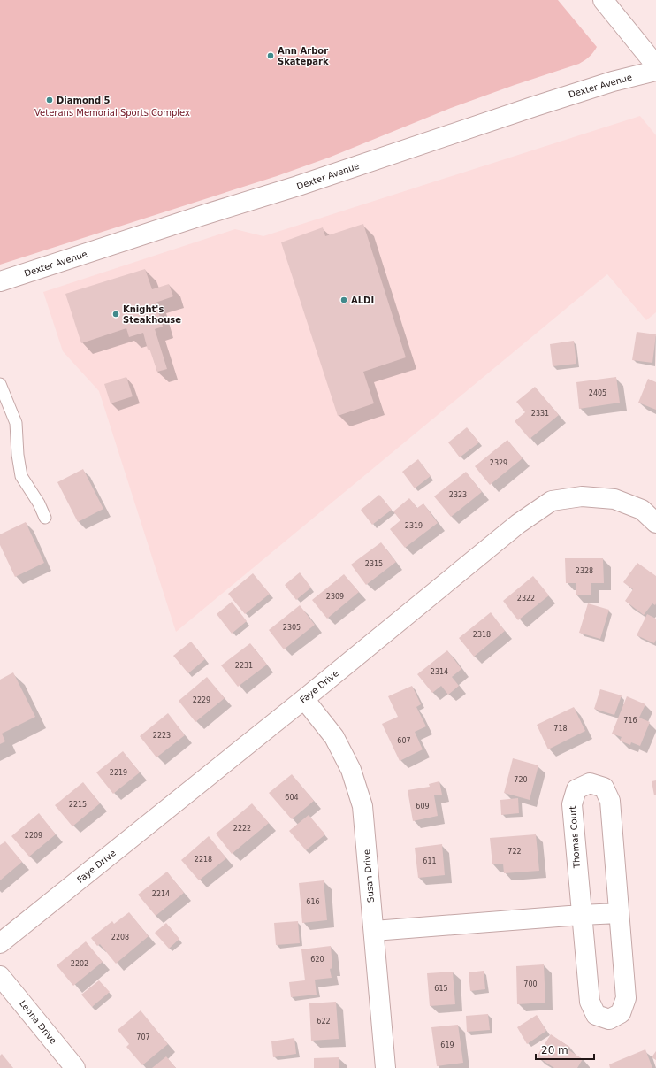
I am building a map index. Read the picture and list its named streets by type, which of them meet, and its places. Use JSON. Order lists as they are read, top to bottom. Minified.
{"streets":{"street":["Dexter Avenue","Faye Drive","Thomas Court","Susan Drive","Leona Drive"]},"crossings":[["Faye Drive","Susan Drive"]],"parks":["Veterans Memorial Sports Complex"],"places":["Ann Arbor Skatepark","Diamond 5","ALDI","Knight's Steakhouse"],"house_numbers":["2405","2331","2329","2323","2319","2315","2328","2309","2322","2305","2318","2231","2314","2229","716","718","2223","607","2219","720","604","2215","609","2222","2209","722","2218","611","2214","616","2208","620","2202","700","615","622","707","619"],"scale_bar":"20 m"}
